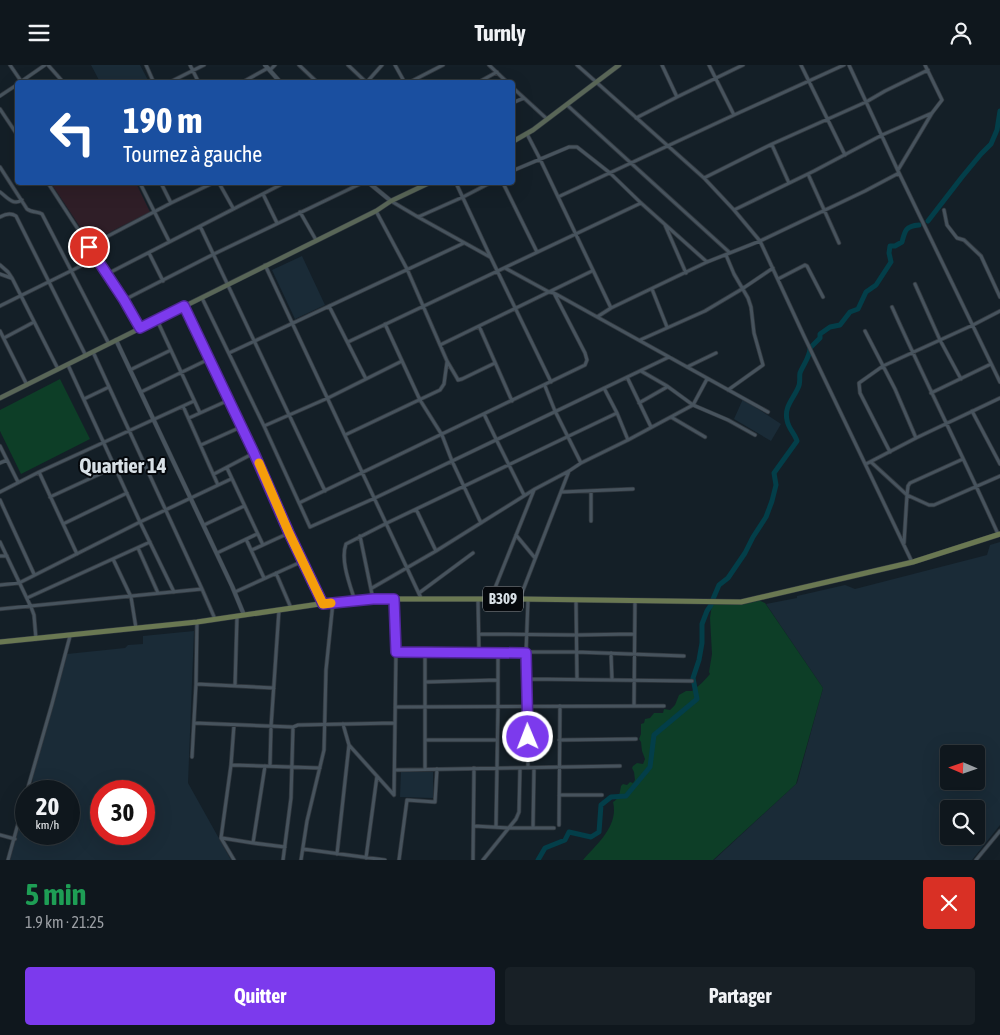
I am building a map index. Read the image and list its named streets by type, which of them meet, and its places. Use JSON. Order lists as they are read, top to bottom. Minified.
{"streets":{"main road":["B309"]},"districts":["Quartier 14"],"north":"left","page":{"header":"Turnly","turn":["190 m","Tournez à gauche"],"speed":"20 km/h","limit":"30","heading":["5 min","1.9 km · 21:25"],"buttons":["Quitter","Partager"]}}
